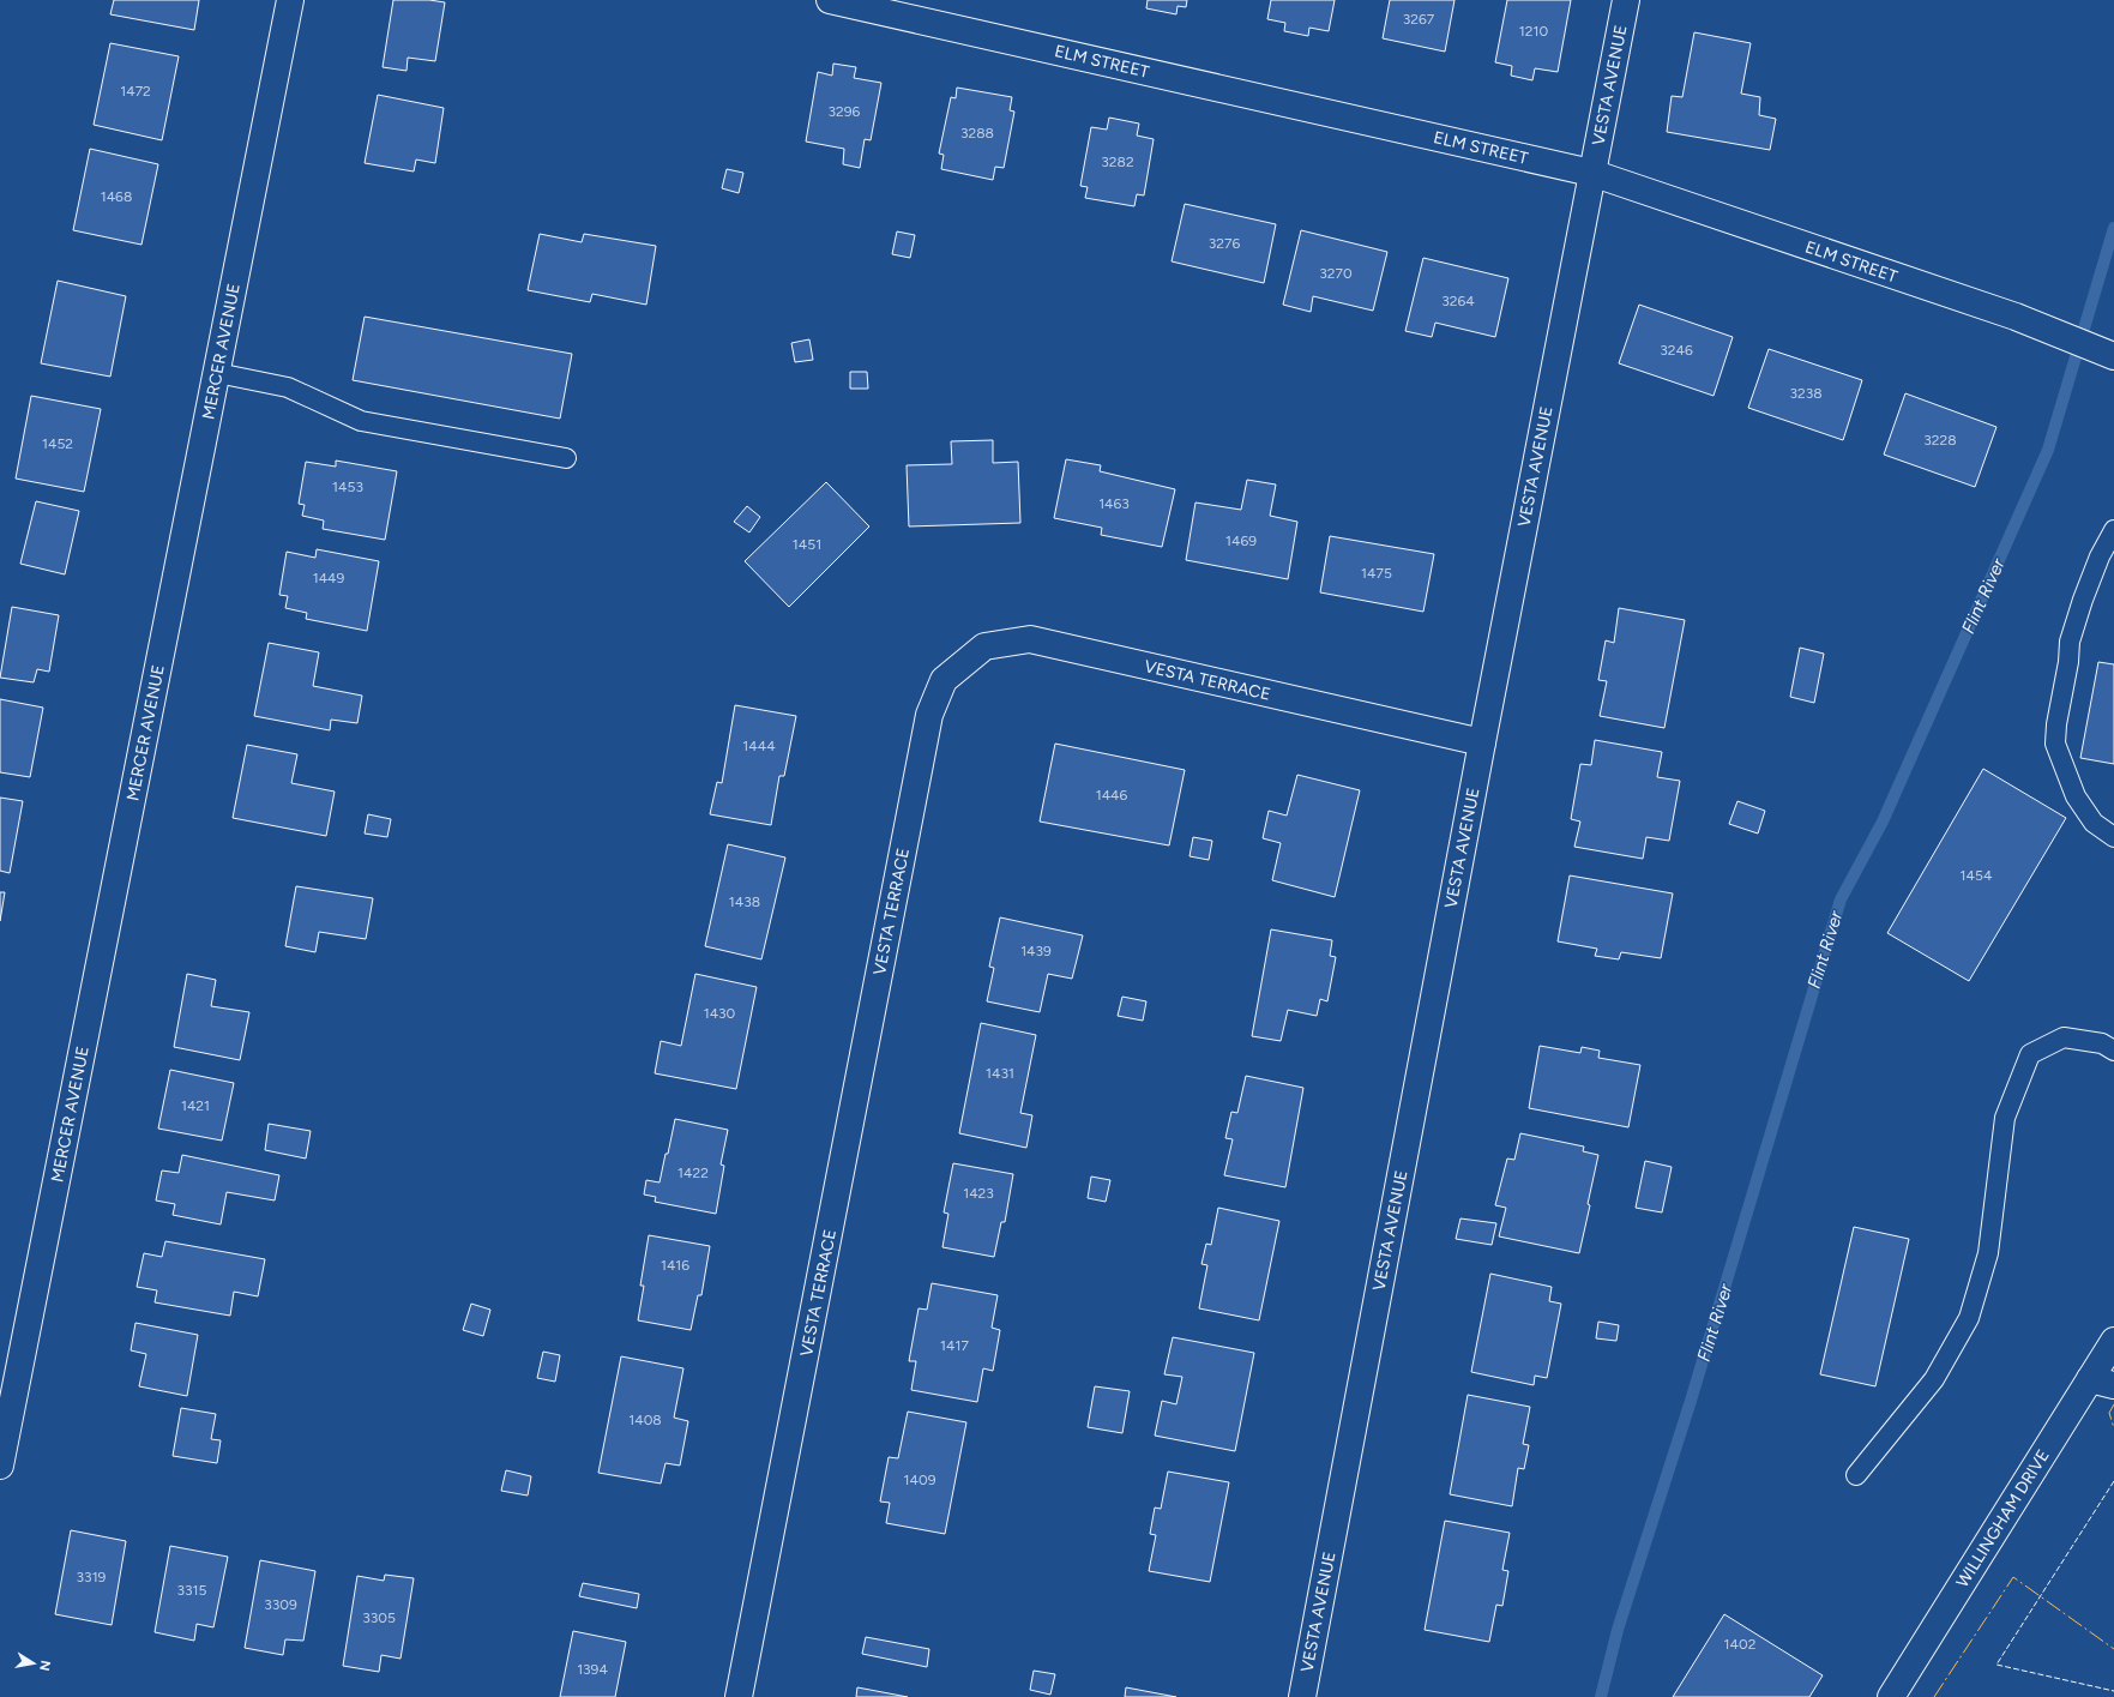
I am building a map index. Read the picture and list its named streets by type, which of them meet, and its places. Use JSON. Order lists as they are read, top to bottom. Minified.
{"streets":{"street":["ELM STREET","VESTA AVENUE","MERCER AVENUE","VESTA TERRACE","WILLINGHAM DRIVE"]},"crossings":[["ELM STREET","VESTA AVENUE"],["VESTA AVENUE","VESTA TERRACE"]],"water":["Flint River"],"house_numbers":["3267","1210","1472","3296","3288","3282","1468","3276","3270","3264","3246","3238","3228","1452","1453","1463","1469","1451","1475","1449","1444","1446","1454","1438","1439","1430","1431","1421","1422","1423","1416","1417","1408","1409","3319","3315","3309","3305","1402","1394"],"north":"right"}
